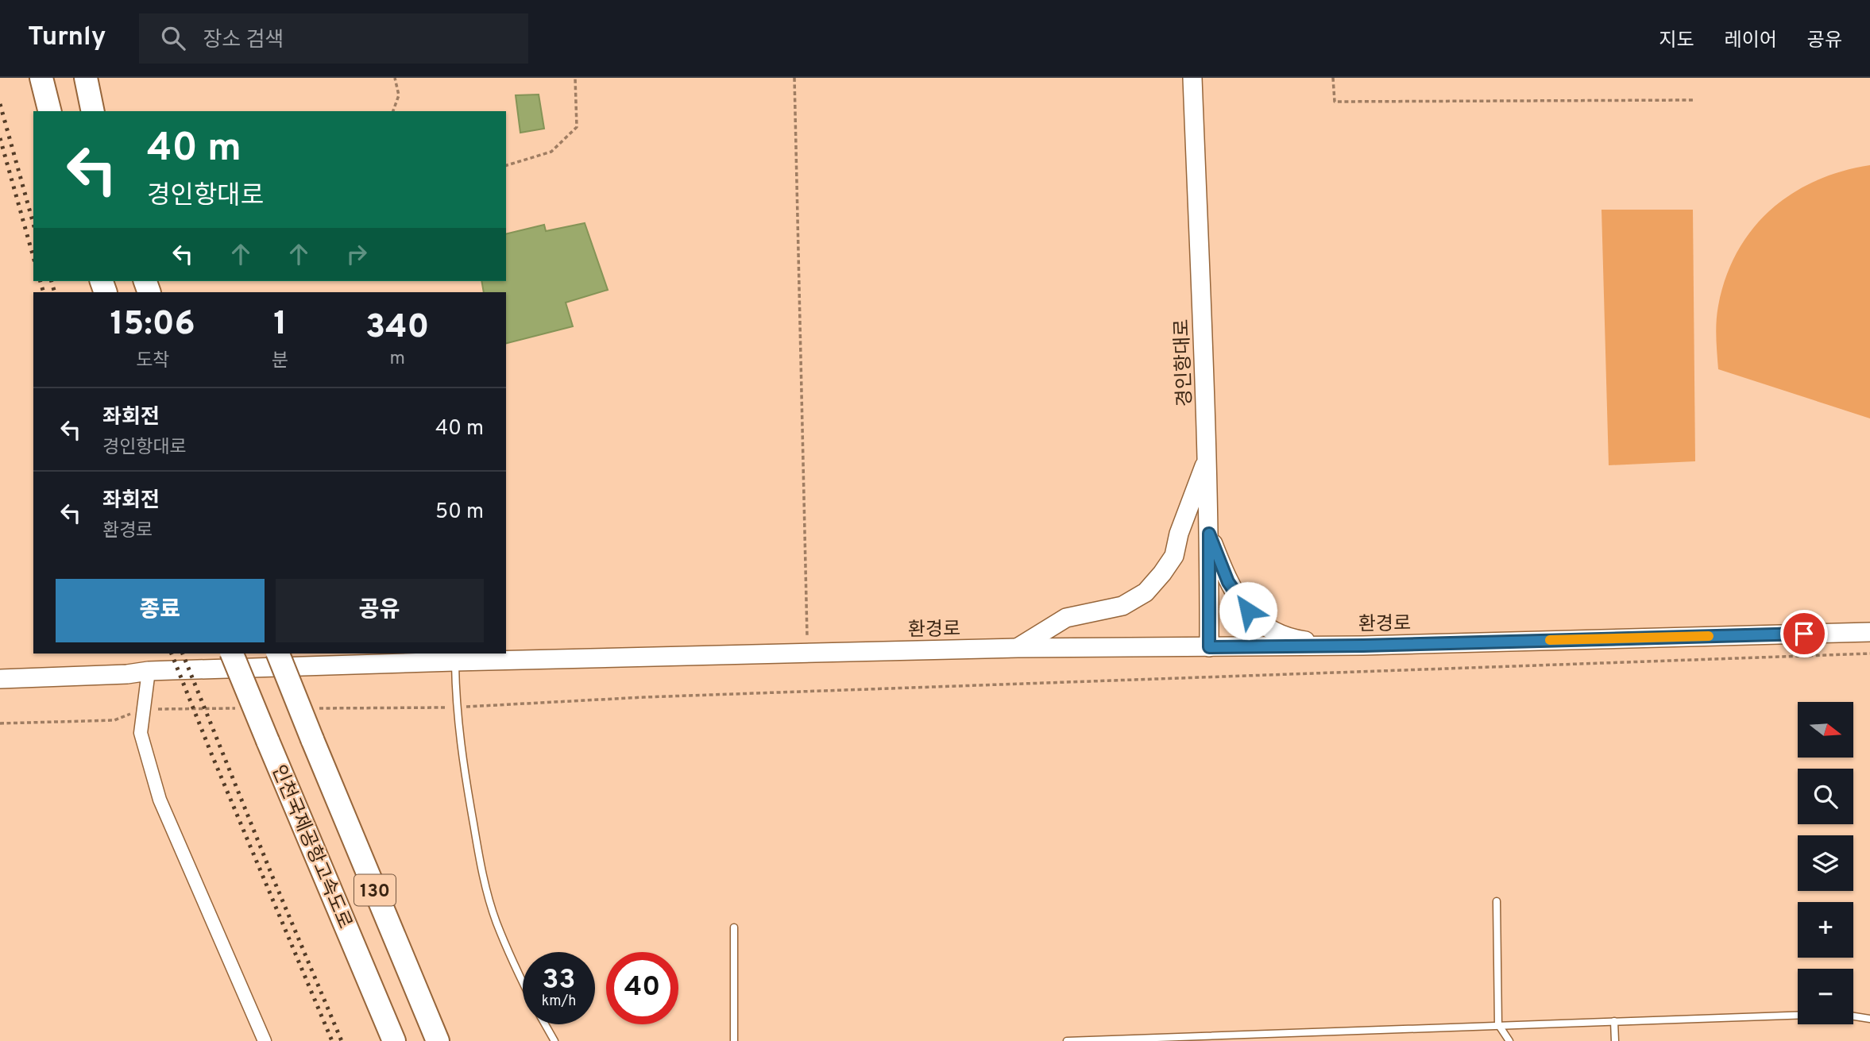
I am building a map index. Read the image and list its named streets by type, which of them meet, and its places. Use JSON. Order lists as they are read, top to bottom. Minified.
{"streets":{"highway":["인천국제공항고속도로","130"],"street":["경인항대로","환경로"]},"crossings":[["경인항대로","환경로"]],"north":"right","page":{"header":"Turnly","search":"장소 검색","nav":["지도","레이어","공유"],"turn":["40 m","경인항대로"],"eta":["15:06","도착","1","분","340","m"],"list":[{"name":"좌회전","note":"경인항대로","value":"40 m"},{"name":"좌회전","note":"환경로","value":"50 m"}],"buttons":["종료","공유"],"map_buttons":["+","−"],"speed":"33 km/h","limit":"40"}}
